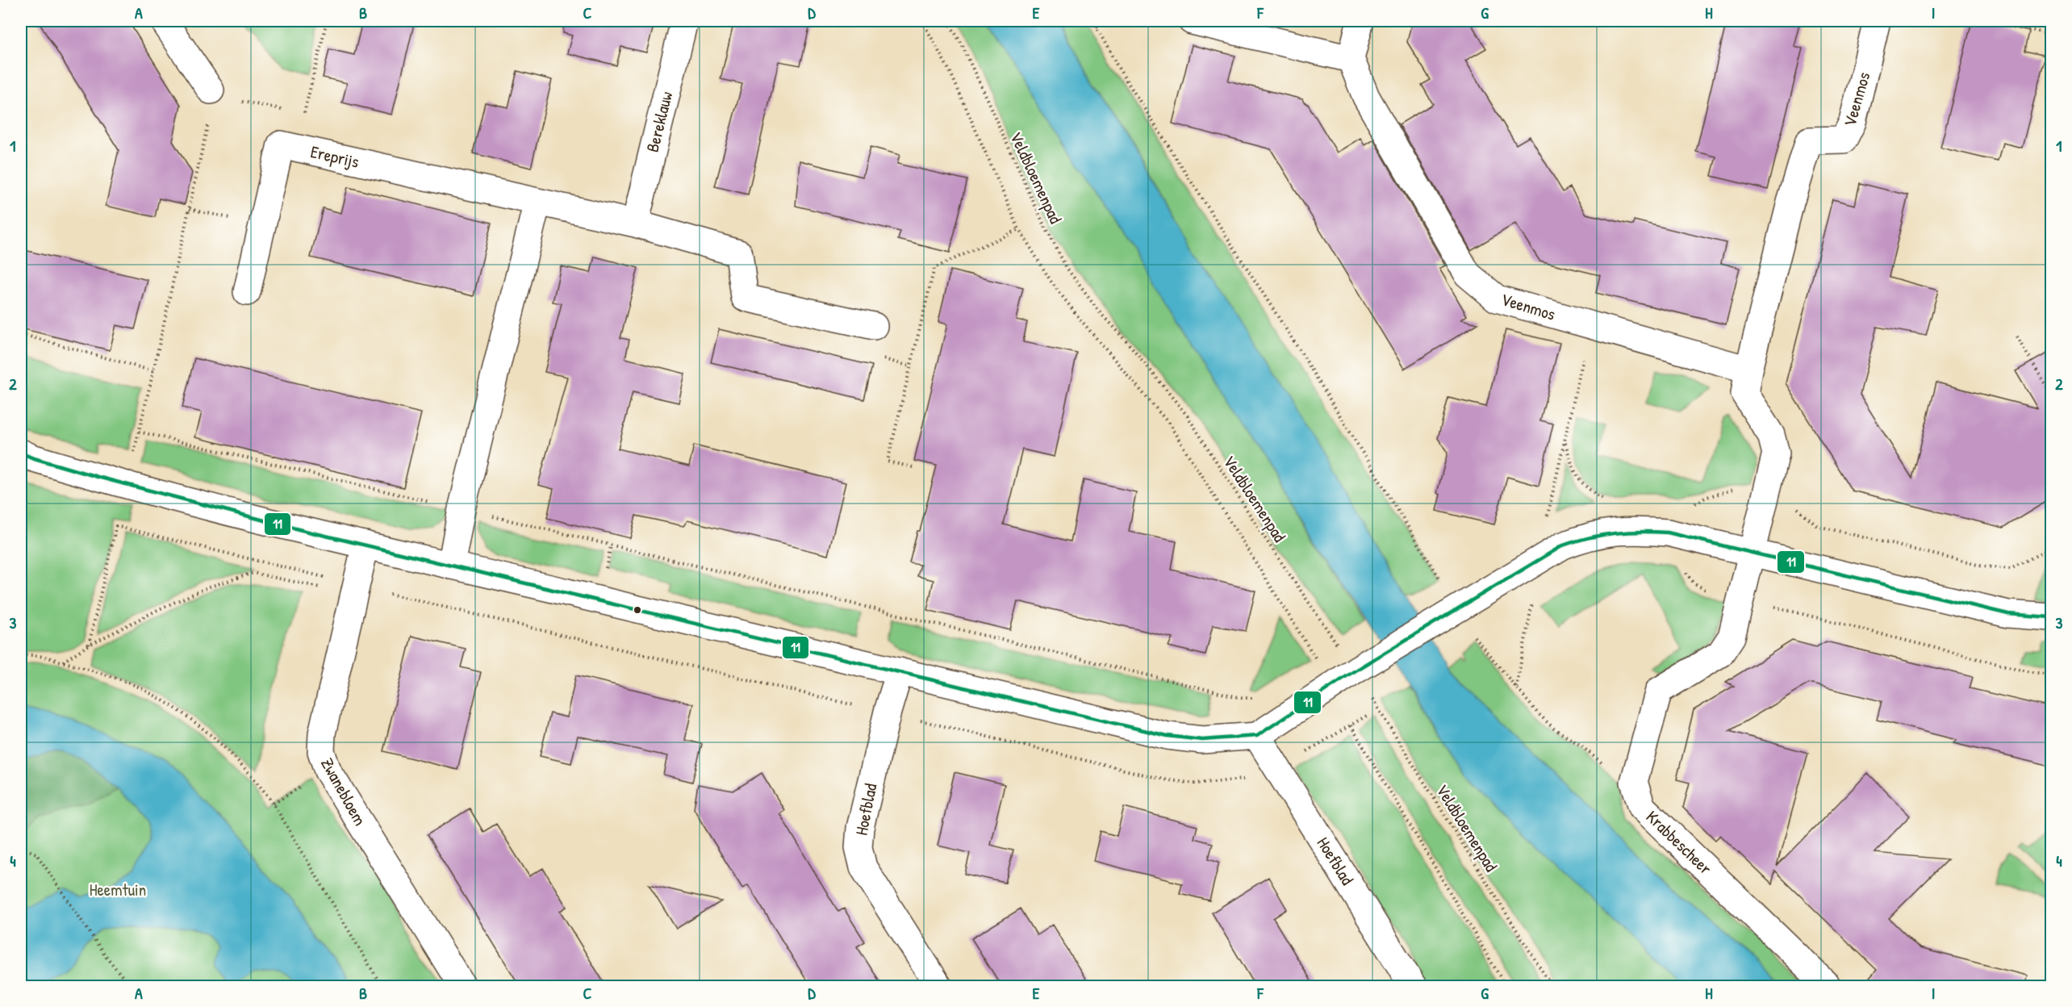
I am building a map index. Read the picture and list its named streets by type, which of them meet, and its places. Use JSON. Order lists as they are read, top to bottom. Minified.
{"streets":{"street":["Veenmos","Bereklauw","Ereprijs","Zwanebloem","Hoefblad","Krabbescheer"],"path":["Veldbloemenpad"]},"crossings":[["Bereklauw","Ereprijs"]],"parks":["Heemtuin"],"lines":["transit line 11"],"grid":{"columns":["A","B","C","D","E","F","G","H","I"],"rows":["1","2","3","4"]}}
